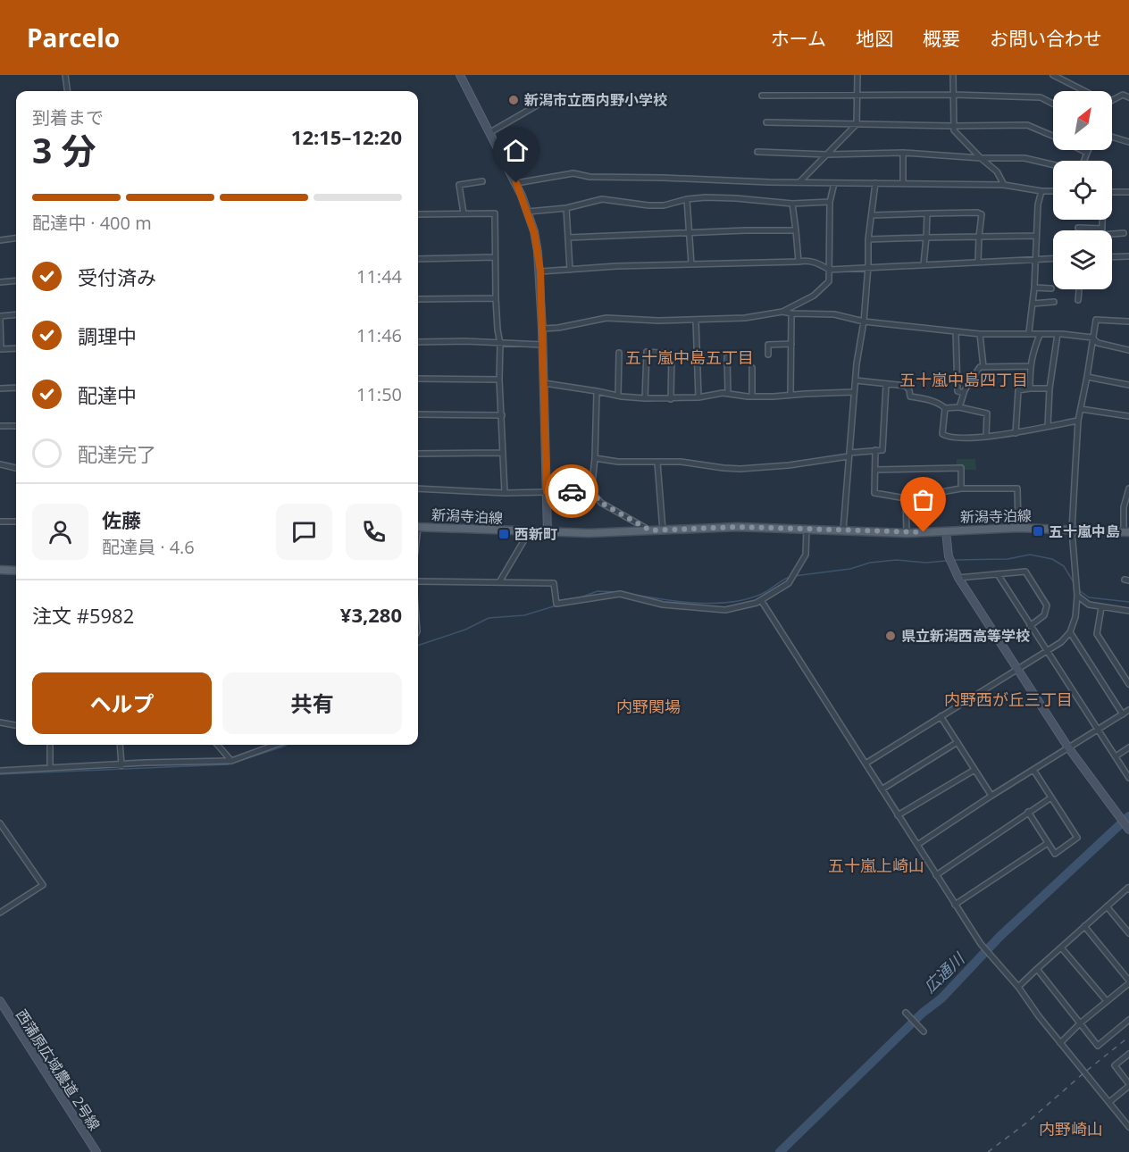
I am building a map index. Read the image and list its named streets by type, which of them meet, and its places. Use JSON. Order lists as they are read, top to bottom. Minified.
{"streets":{"main road":["新潟寺泊線"],"street":["西蒲原広域農道 2号線"]},"districts":["五十嵐中島五丁目","五十嵐中島四丁目","内野西が丘三丁目","内野関場","五十嵐上崎山","内野崎山"],"water":["広通川"],"places":{"other":["新潟市立西内野小学校","県立新潟西高等学校"],"transit":["五十嵐中島","西新町"]},"north":"top right","page":{"header":"Parcelo","nav":["ホーム","地図","概要","お問い合わせ"],"heading":["3 分","到着まで","12:15–12:20"],"panel":["佐藤","配達員 · 4.6","注文 #5982","¥3,280"],"bar":"配達中 · 400 m","list":[["受付済み","11:44"],["調理中","11:46"],["配達中","11:50"],"配達完了"],"buttons":["ヘルプ","共有"]}}
